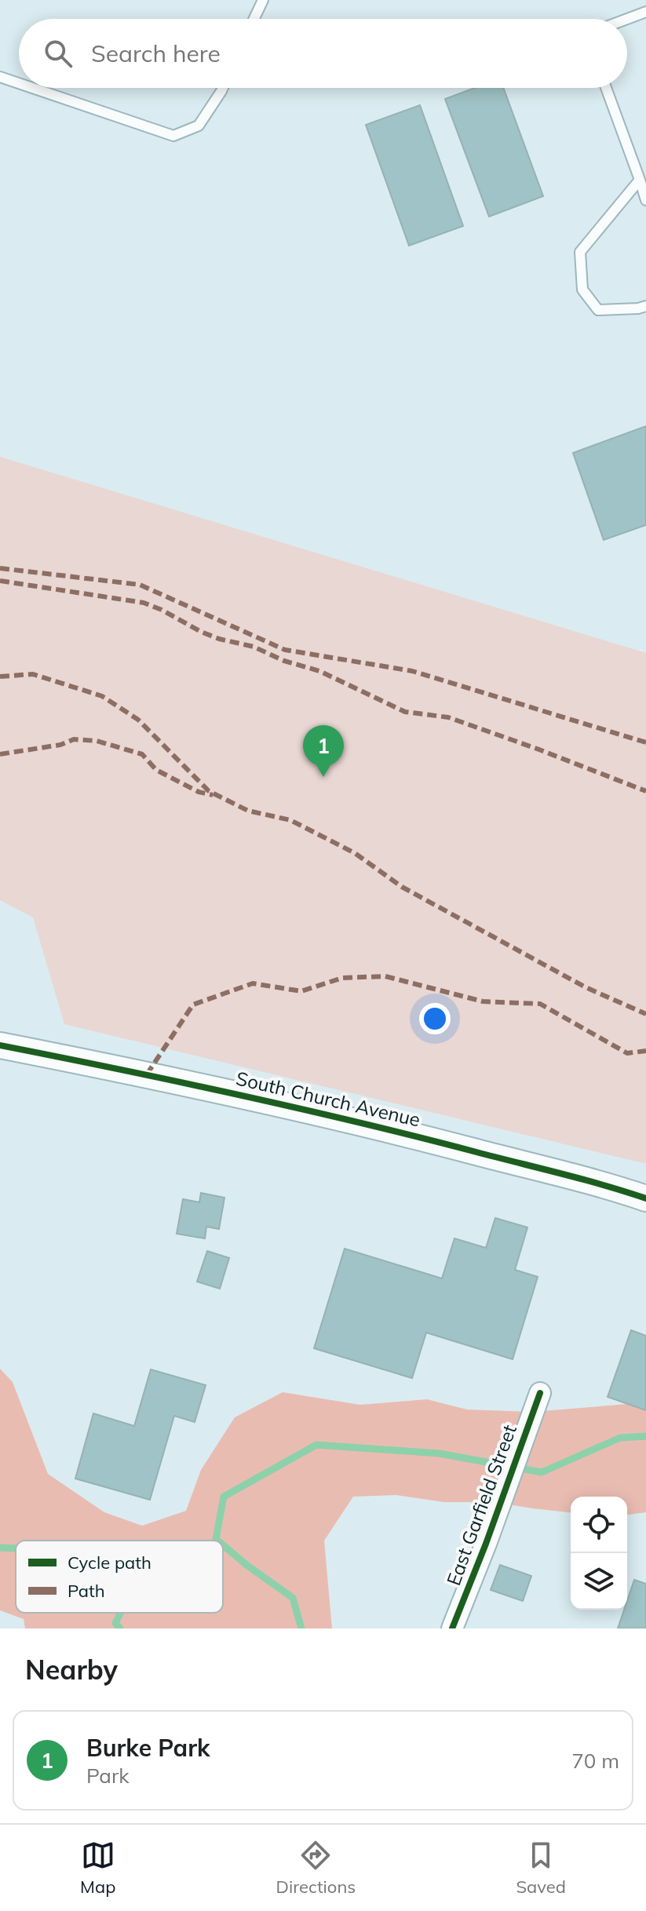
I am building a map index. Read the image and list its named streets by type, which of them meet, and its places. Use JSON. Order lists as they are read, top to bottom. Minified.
{"streets":{"street":["South Church Avenue","East Garfield Street"]},"legend":["Cycle path","Path"],"page":{"search":"Search here","pins":"1","heading":"Nearby","list":[{"mark":"1","name":"Burke Park","note":"Park","value":"70 m"}],"nav":["Map","Directions","Saved"]}}
